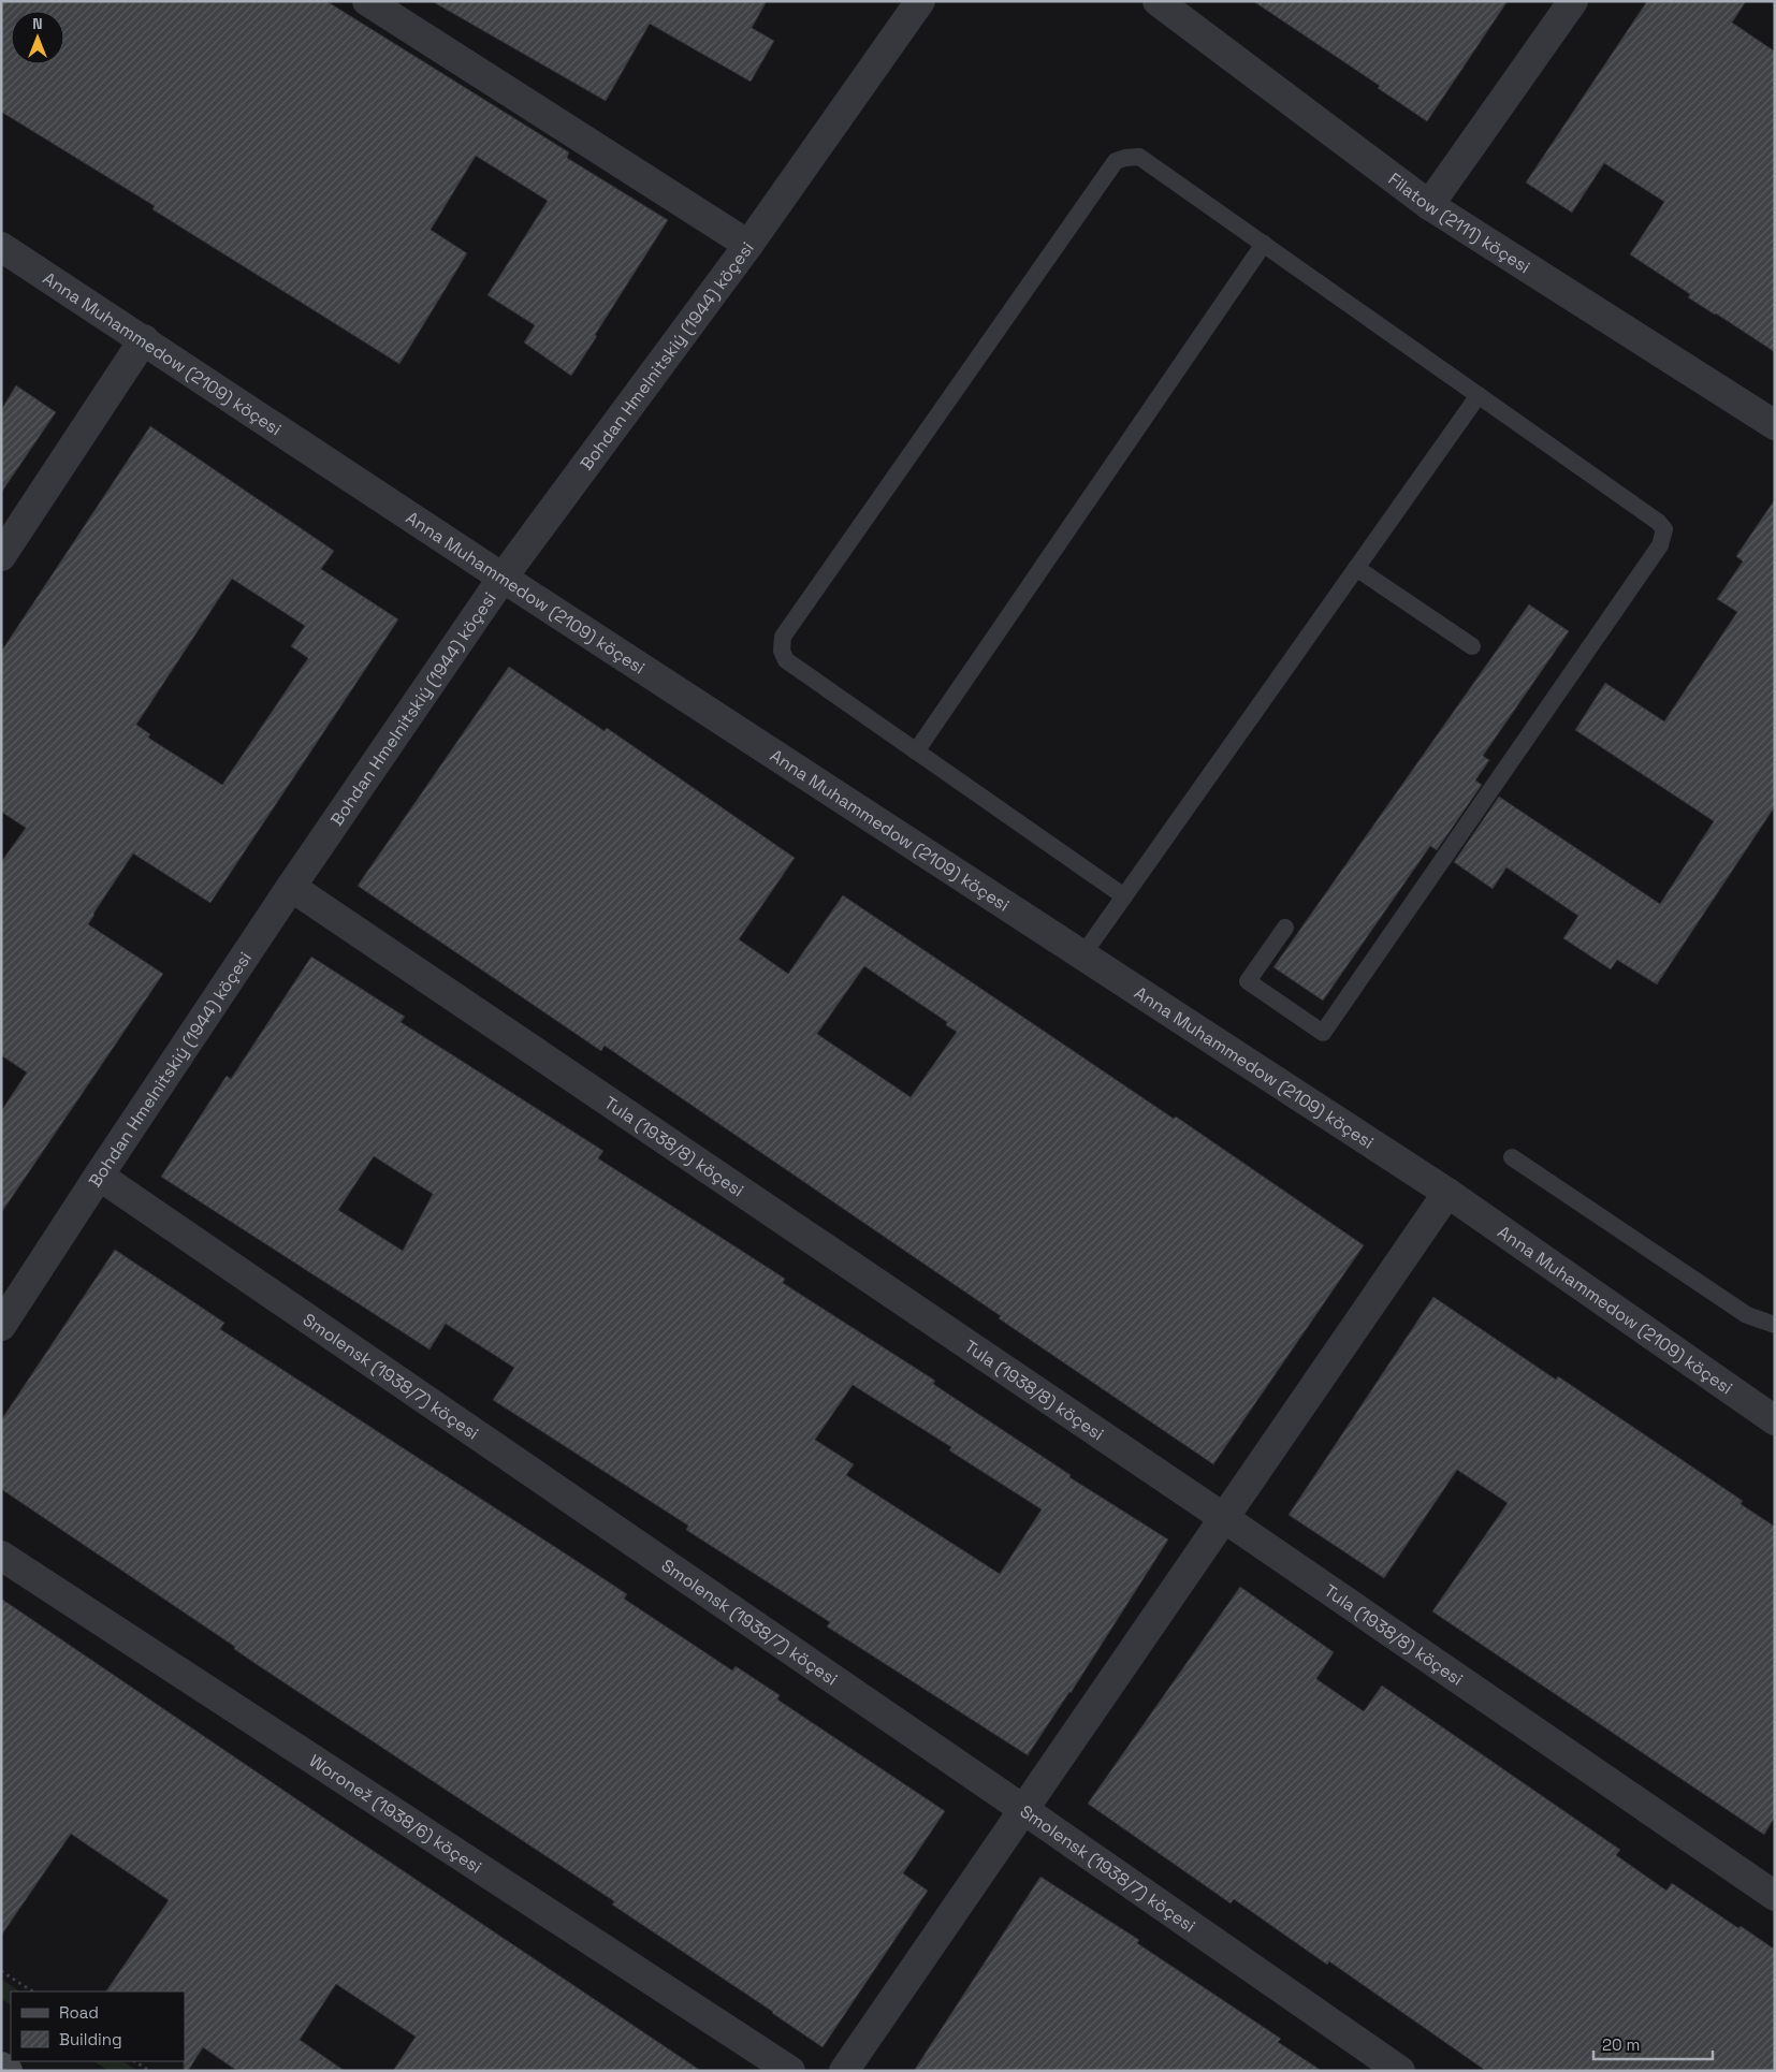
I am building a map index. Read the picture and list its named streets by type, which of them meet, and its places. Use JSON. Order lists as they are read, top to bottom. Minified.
{"streets":{"street":["Filatow (2111) köçesi","Anna Muhammedow (2109) köçesi","Bohdan Hmelnitskiý (1944) köçesi","Tula (1938/8) köçesi","Smolensk (1938/7) köçesi","Woronež (1938/6) köçesi"]},"crossings":[["Anna Muhammedow (2109) köçesi","Bohdan Hmelnitskiý (1944) köçesi"],["Bohdan Hmelnitskiý (1944) köçesi","Tula (1938/8) köçesi"],["Bohdan Hmelnitskiý (1944) köçesi","Smolensk (1938/7) köçesi"]],"legend":["Road","Building"],"scale_bar":"20 m","north":"top"}
